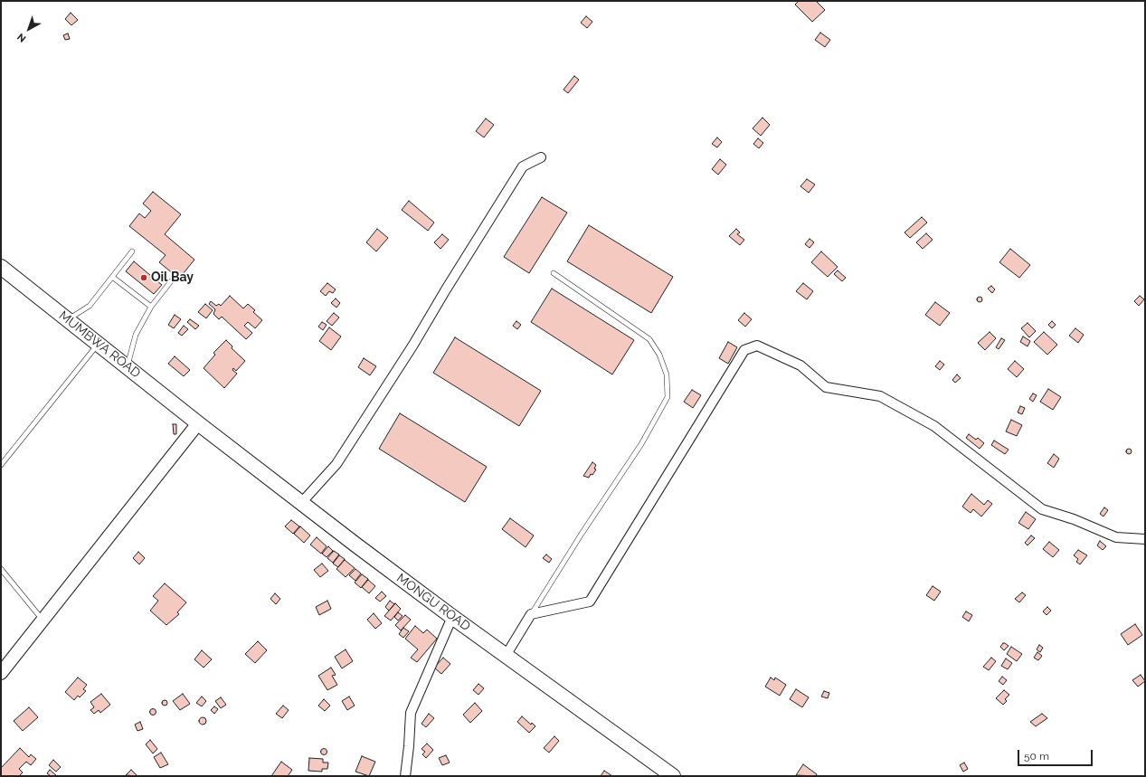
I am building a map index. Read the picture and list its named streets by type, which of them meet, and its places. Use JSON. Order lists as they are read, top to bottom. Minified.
{"streets":{"main road":["MUMBWA ROAD","MONGU ROAD"]},"crossings":[["MUMBWA ROAD","MONGU ROAD"]],"places":["Oil Bay"],"scale_bar":"50 m","north":"bottom left"}
